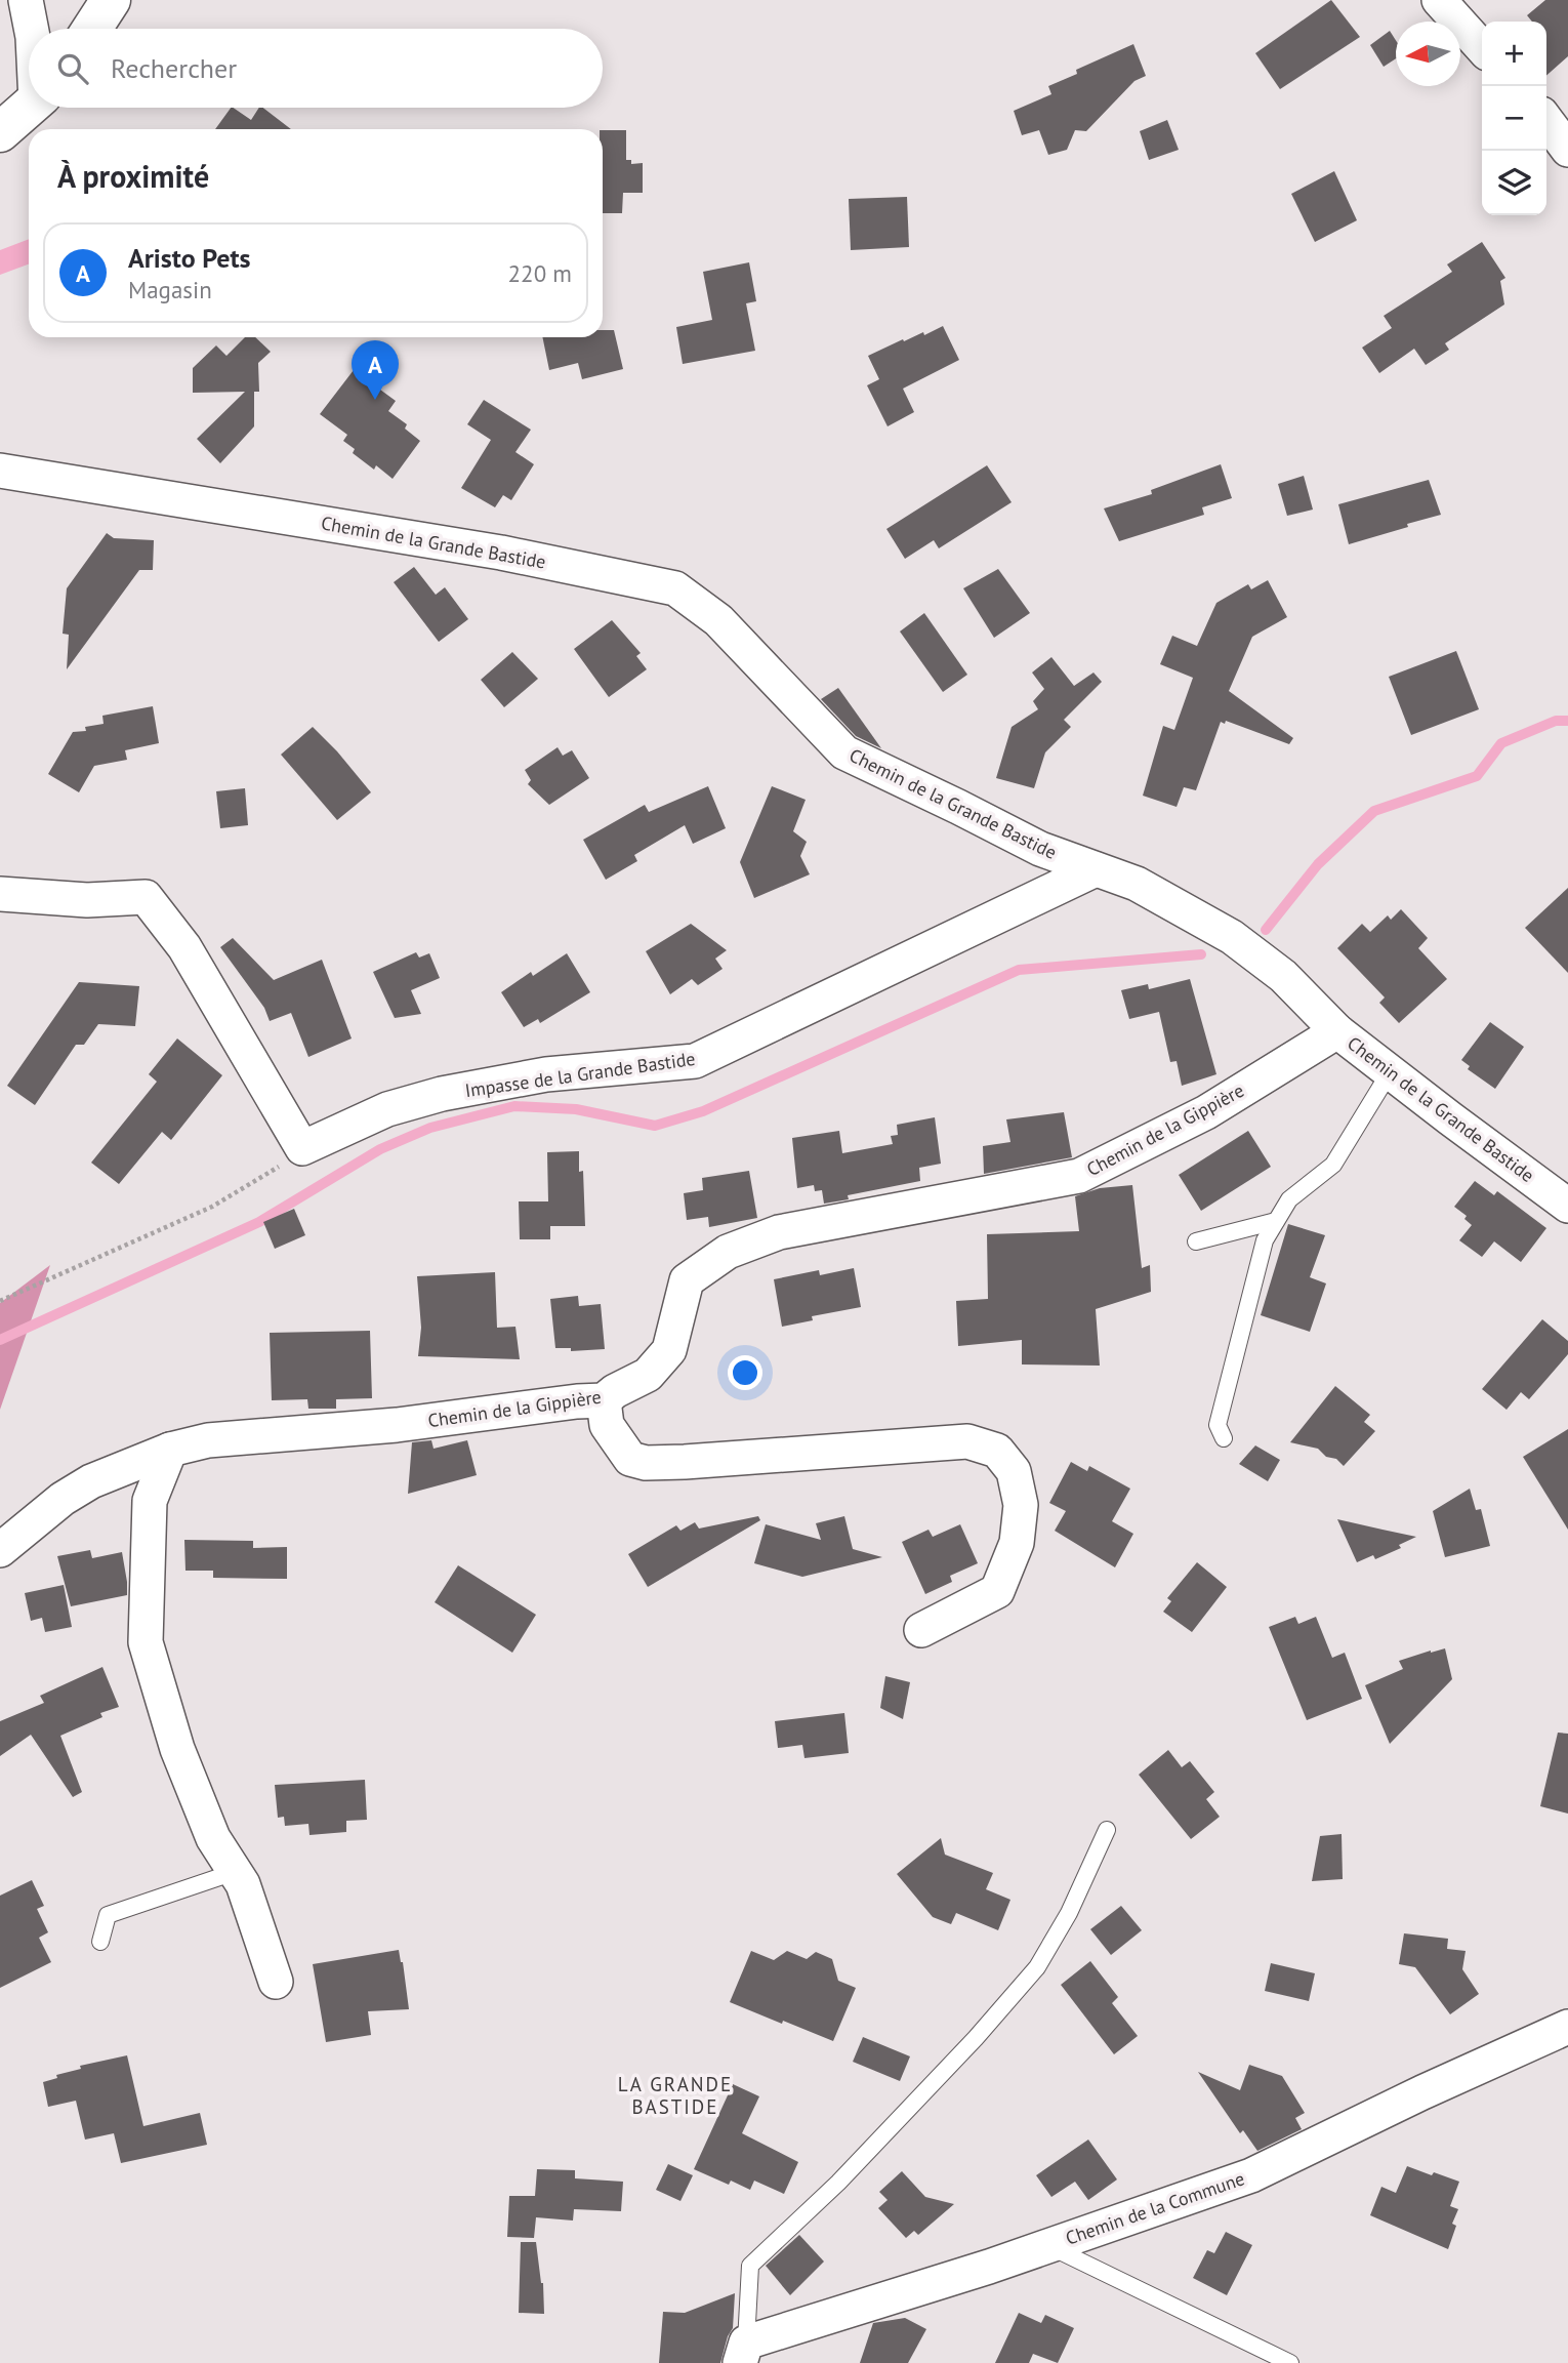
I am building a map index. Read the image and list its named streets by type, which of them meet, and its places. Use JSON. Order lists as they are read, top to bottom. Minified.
{"streets":{"street":["Chemin de la Grande Bastide","Impasse de la Grande Bastide","Chemin de la Gippière","Chemin de la Commune"]},"crossings":[["Chemin de la Grande Bastide","Impasse de la Grande Bastide"],["Chemin de la Grande Bastide","Chemin de la Gippière"]],"districts":["LA GRANDE BASTIDE"],"north":"left","page":{"map_buttons":["+","−"],"search":"Rechercher","heading":"À proximité","list":[{"mark":"A","name":"Aristo Pets","note":"Magasin","value":"220 m"}],"pins":"A"}}
